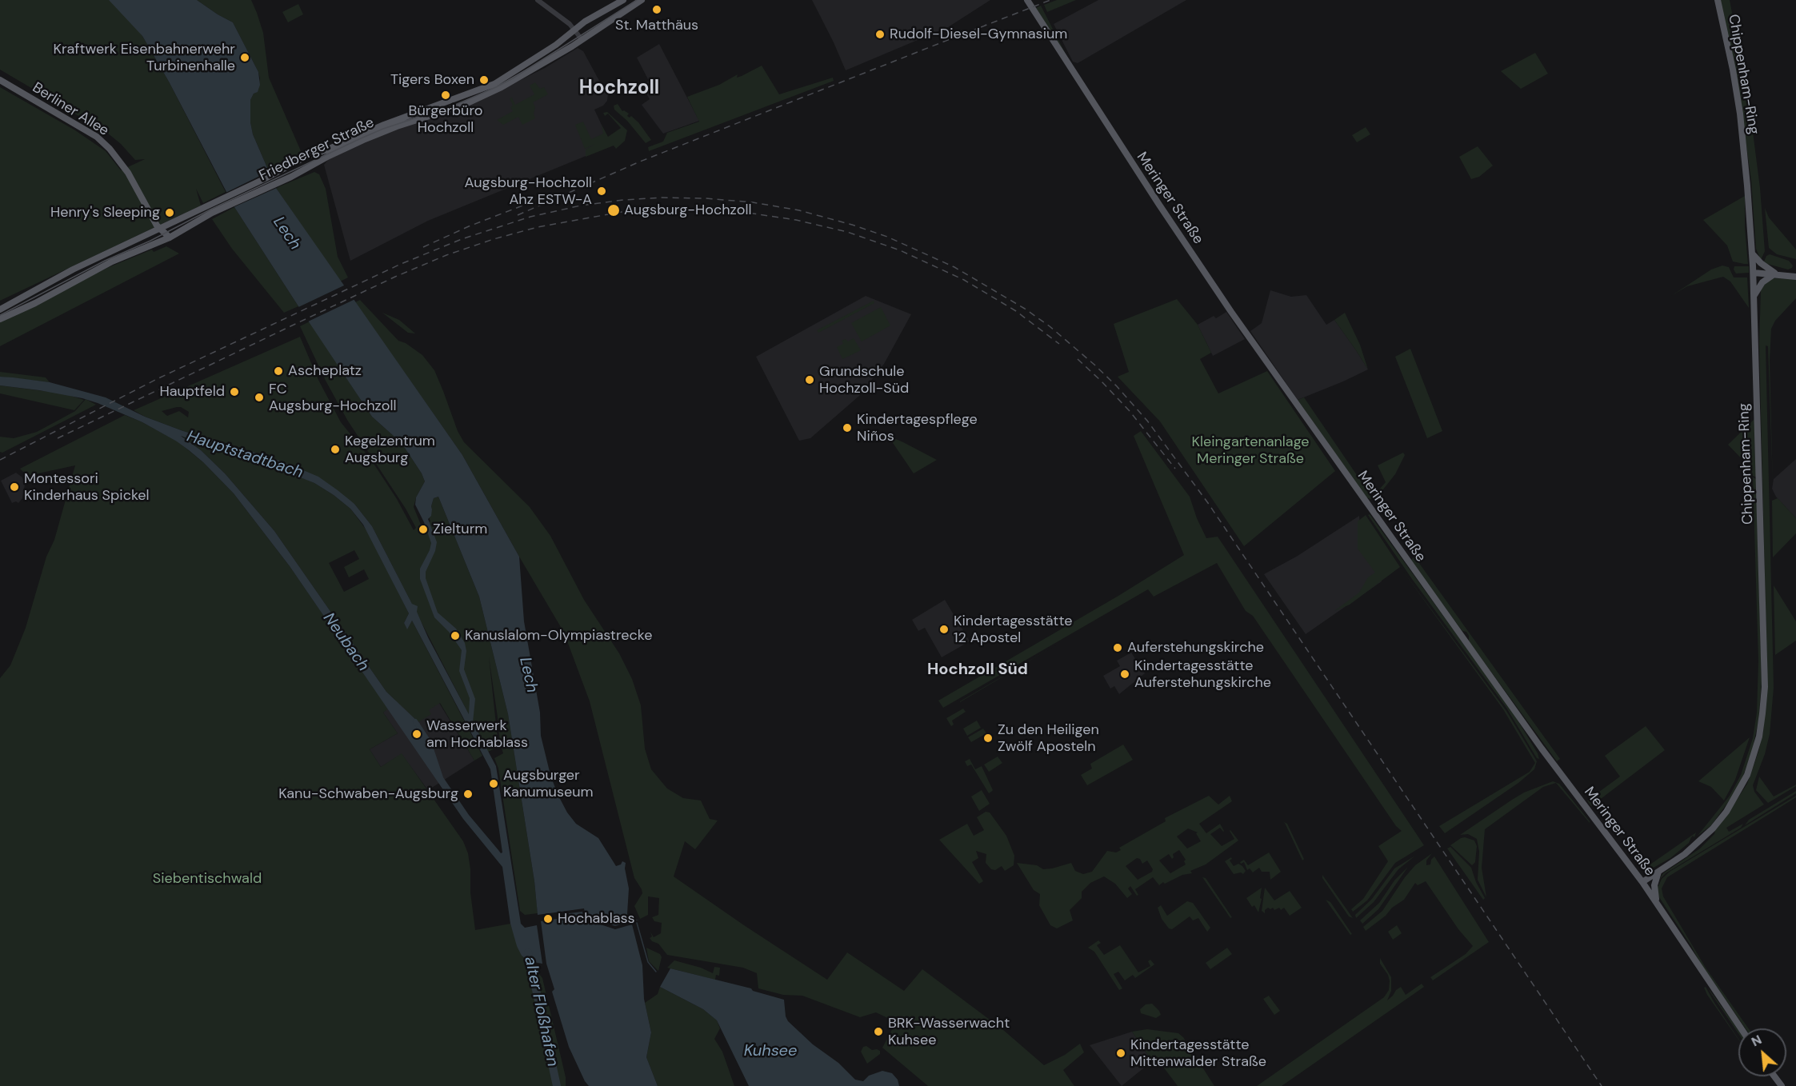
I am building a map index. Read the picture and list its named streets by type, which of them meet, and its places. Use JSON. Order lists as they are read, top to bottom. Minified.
{"streets":{"main road":["Chippenham-Ring","Berliner Allee","Friedberger Straße","Meringer Straße"]},"crossings":[["Chippenham-Ring","Meringer Straße"],["Berliner Allee","Friedberger Straße"]],"districts":["Hochzoll","Hochzoll Süd"],"water":["Lech","Hauptstadtbach","Neubach","alter Floßhafen","Kuhsee"],"parks":["Kleingartenanlage Meringer Straße","Siebentischwald"],"places":["St. Matthäus","Rudolf-Diesel-Gymnasium","Kraftwerk Eisenbahnerwehr Turbinenhalle","Tigers Boxen","Bürgerbüro Hochzoll","Augsburg-Hochzoll Ahz ESTW-A","Augsburg-Hochzoll","Henry's Sleeping","Ascheplatz","Grundschule Hochzoll-Süd","Hauptfeld","FC Augsburg-Hochzoll","Kindertagespflege Niños","Kegelzentrum Augsburg","Montessori Kinderhaus Spickel","Zielturm","Kindertagesstätte 12 Apostel","Kanuslalom-Olympiastrecke","Auferstehungskirche","Kindertagesstätte Auferstehungskirche","Wasserwerk am Hochablass","Zu den Heiligen Zwölf Aposteln","Augsburger Kanumuseum","Kanu-Schwaben-Augsburg","Hochablass","BRK-Wasserwacht Kuhsee","Kindertagesstätte Mittenwalder Straße"],"north":"top left"}
